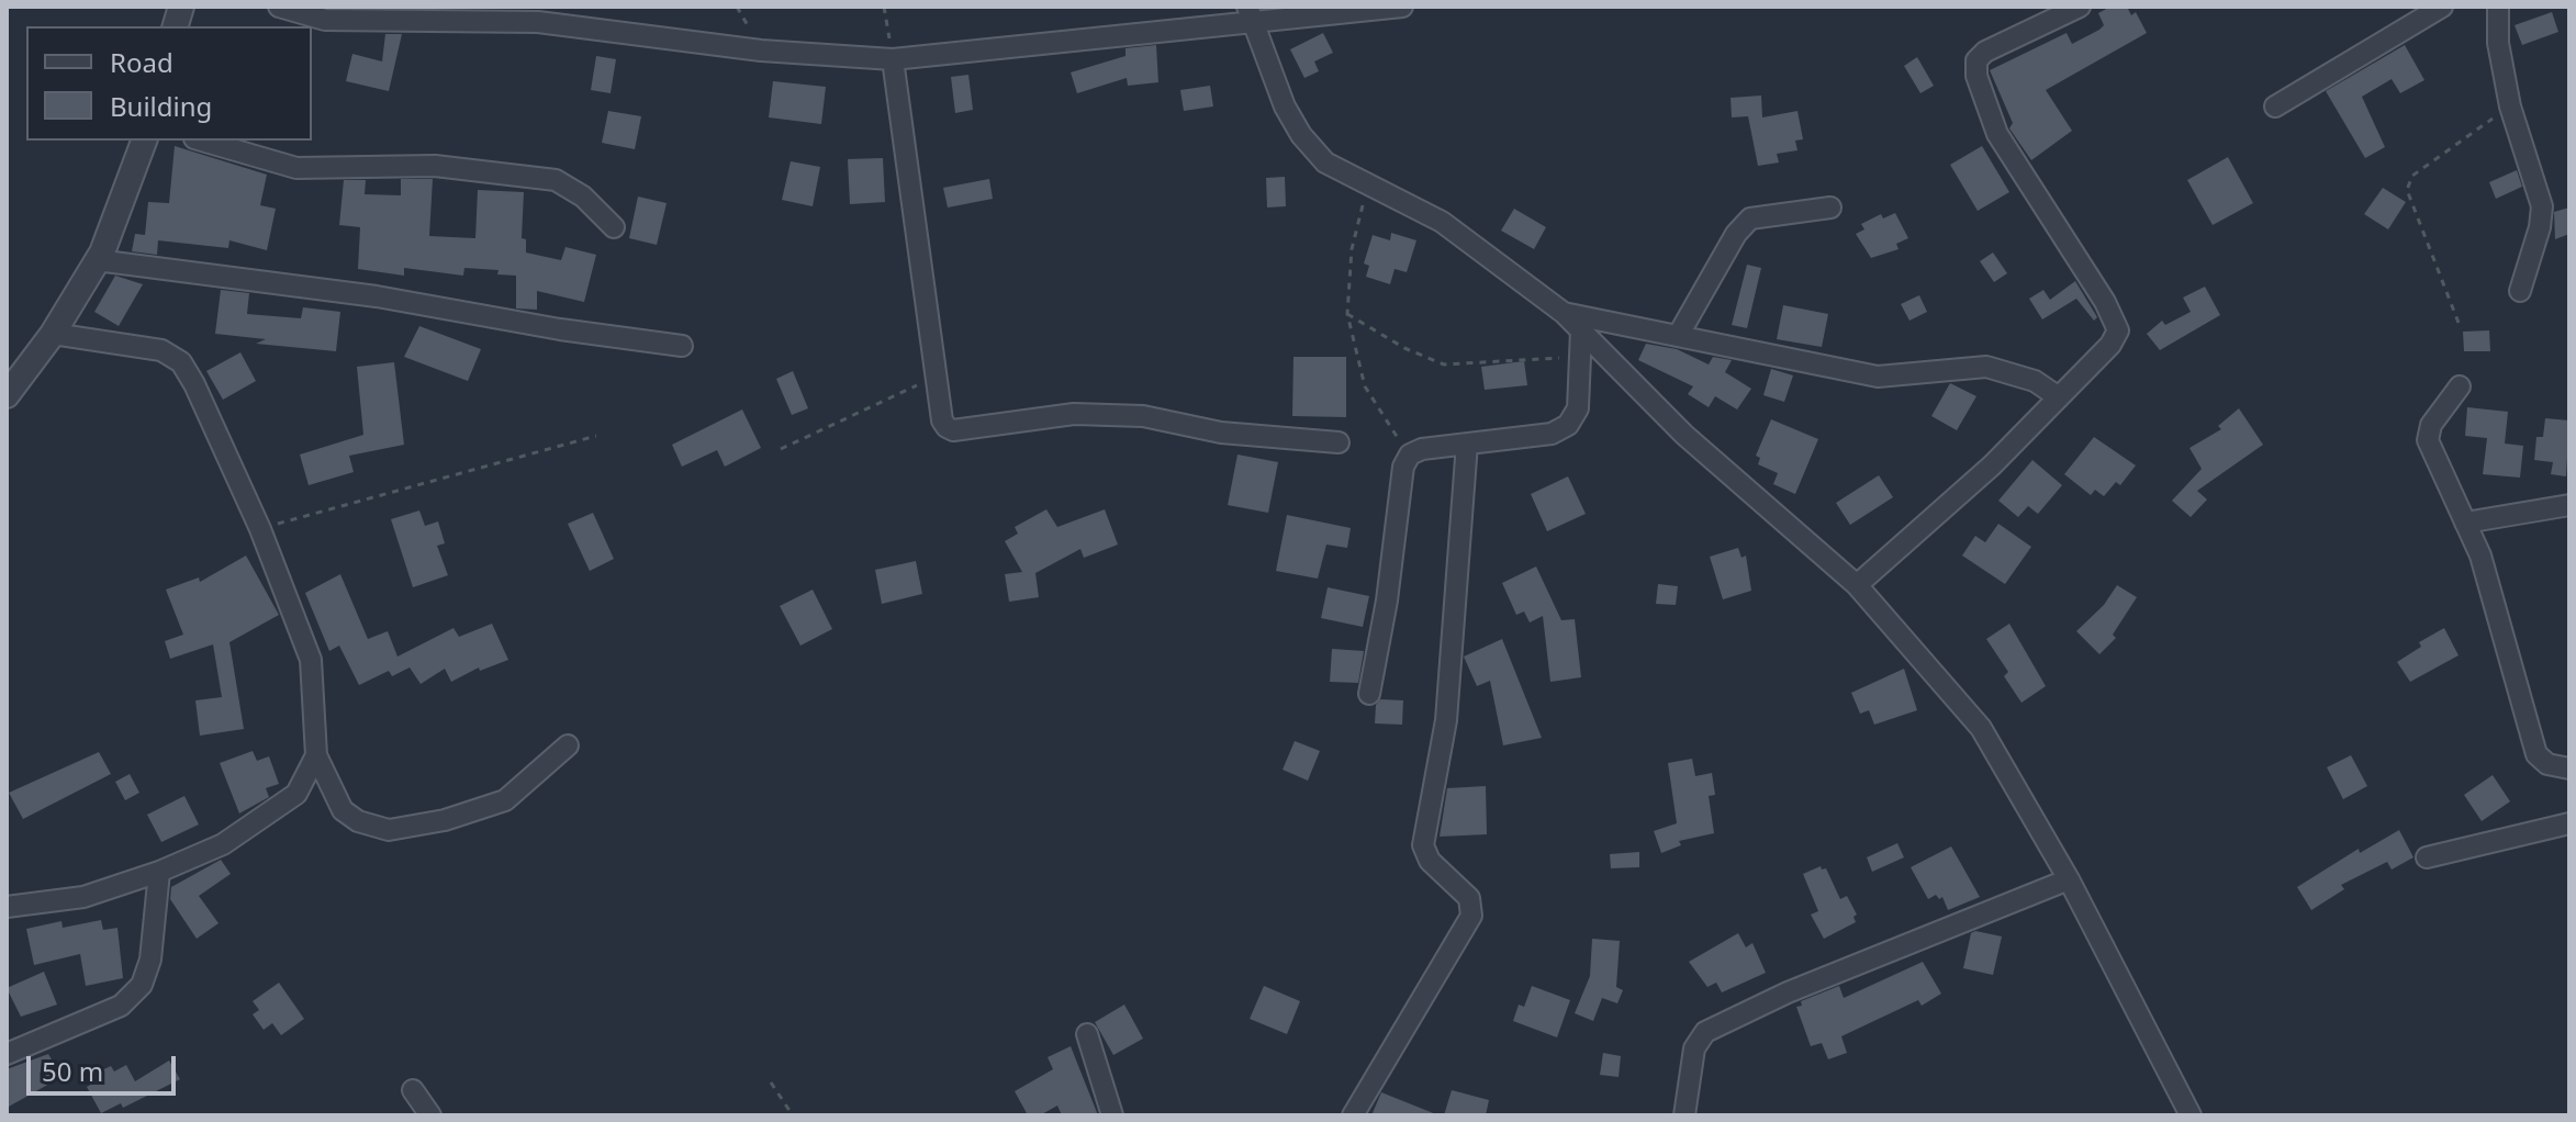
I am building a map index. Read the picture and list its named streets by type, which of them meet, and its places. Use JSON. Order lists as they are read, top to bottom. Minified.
{"legend":["Road","Building"],"scale_bar":"50 m"}
